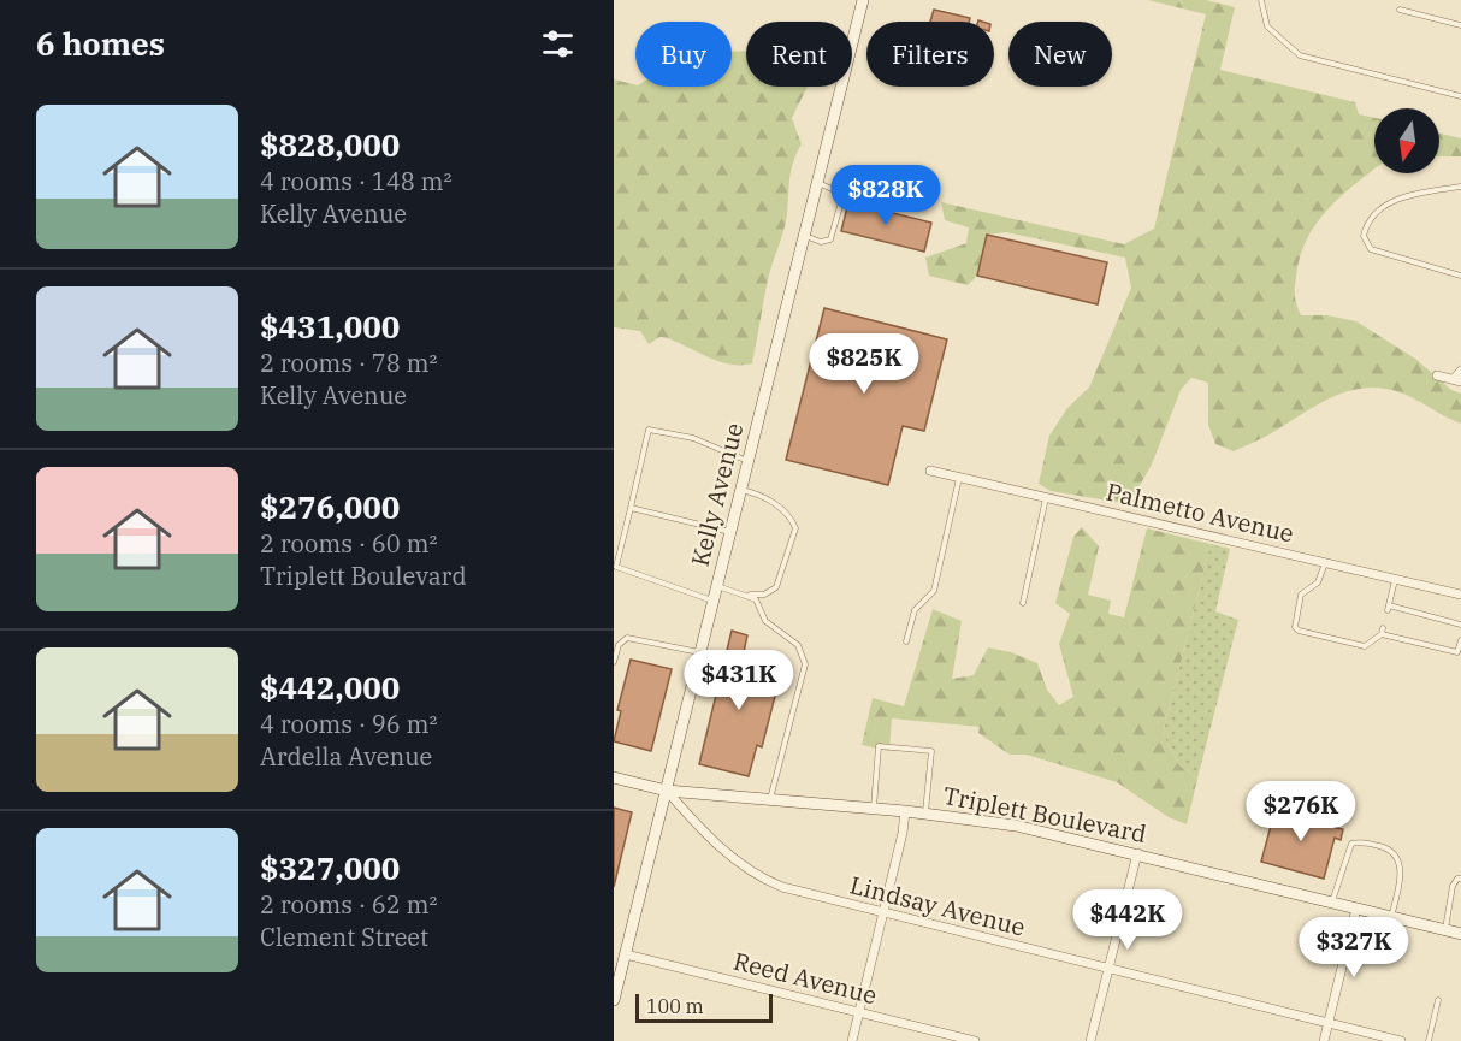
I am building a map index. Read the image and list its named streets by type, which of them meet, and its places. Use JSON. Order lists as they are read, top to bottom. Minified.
{"streets":{"main road":["Kelly Avenue","Triplett Boulevard"],"street":["Palmetto Avenue","Lindsay Avenue","Reed Avenue"]},"crossings":[["Kelly Avenue","Triplett Boulevard"],["Kelly Avenue","Lindsay Avenue"],["Kelly Avenue","Reed Avenue"],["Triplett Boulevard","Lindsay Avenue"]],"scale_bar":"100 m","north":"bottom","page":{"heading":"6 homes","chip":["Buy","Rent","Filters","New"],"list":[{"name":"$828,000","note":"4 rooms · 148 m² · Kelly Avenue"},{"name":"$431,000","note":"2 rooms · 78 m² · Kelly Avenue"},{"name":"$276,000","note":"2 rooms · 60 m² · Triplett Boulevard"},{"name":"$442,000","note":"4 rooms · 96 m² · Ardella Avenue"},{"name":"$327,000","note":"2 rooms · 62 m² · Clement Street"}],"price":["$828K","$825K","$431K","$276K","$442K","$327K"],"scale":"100 m"}}
